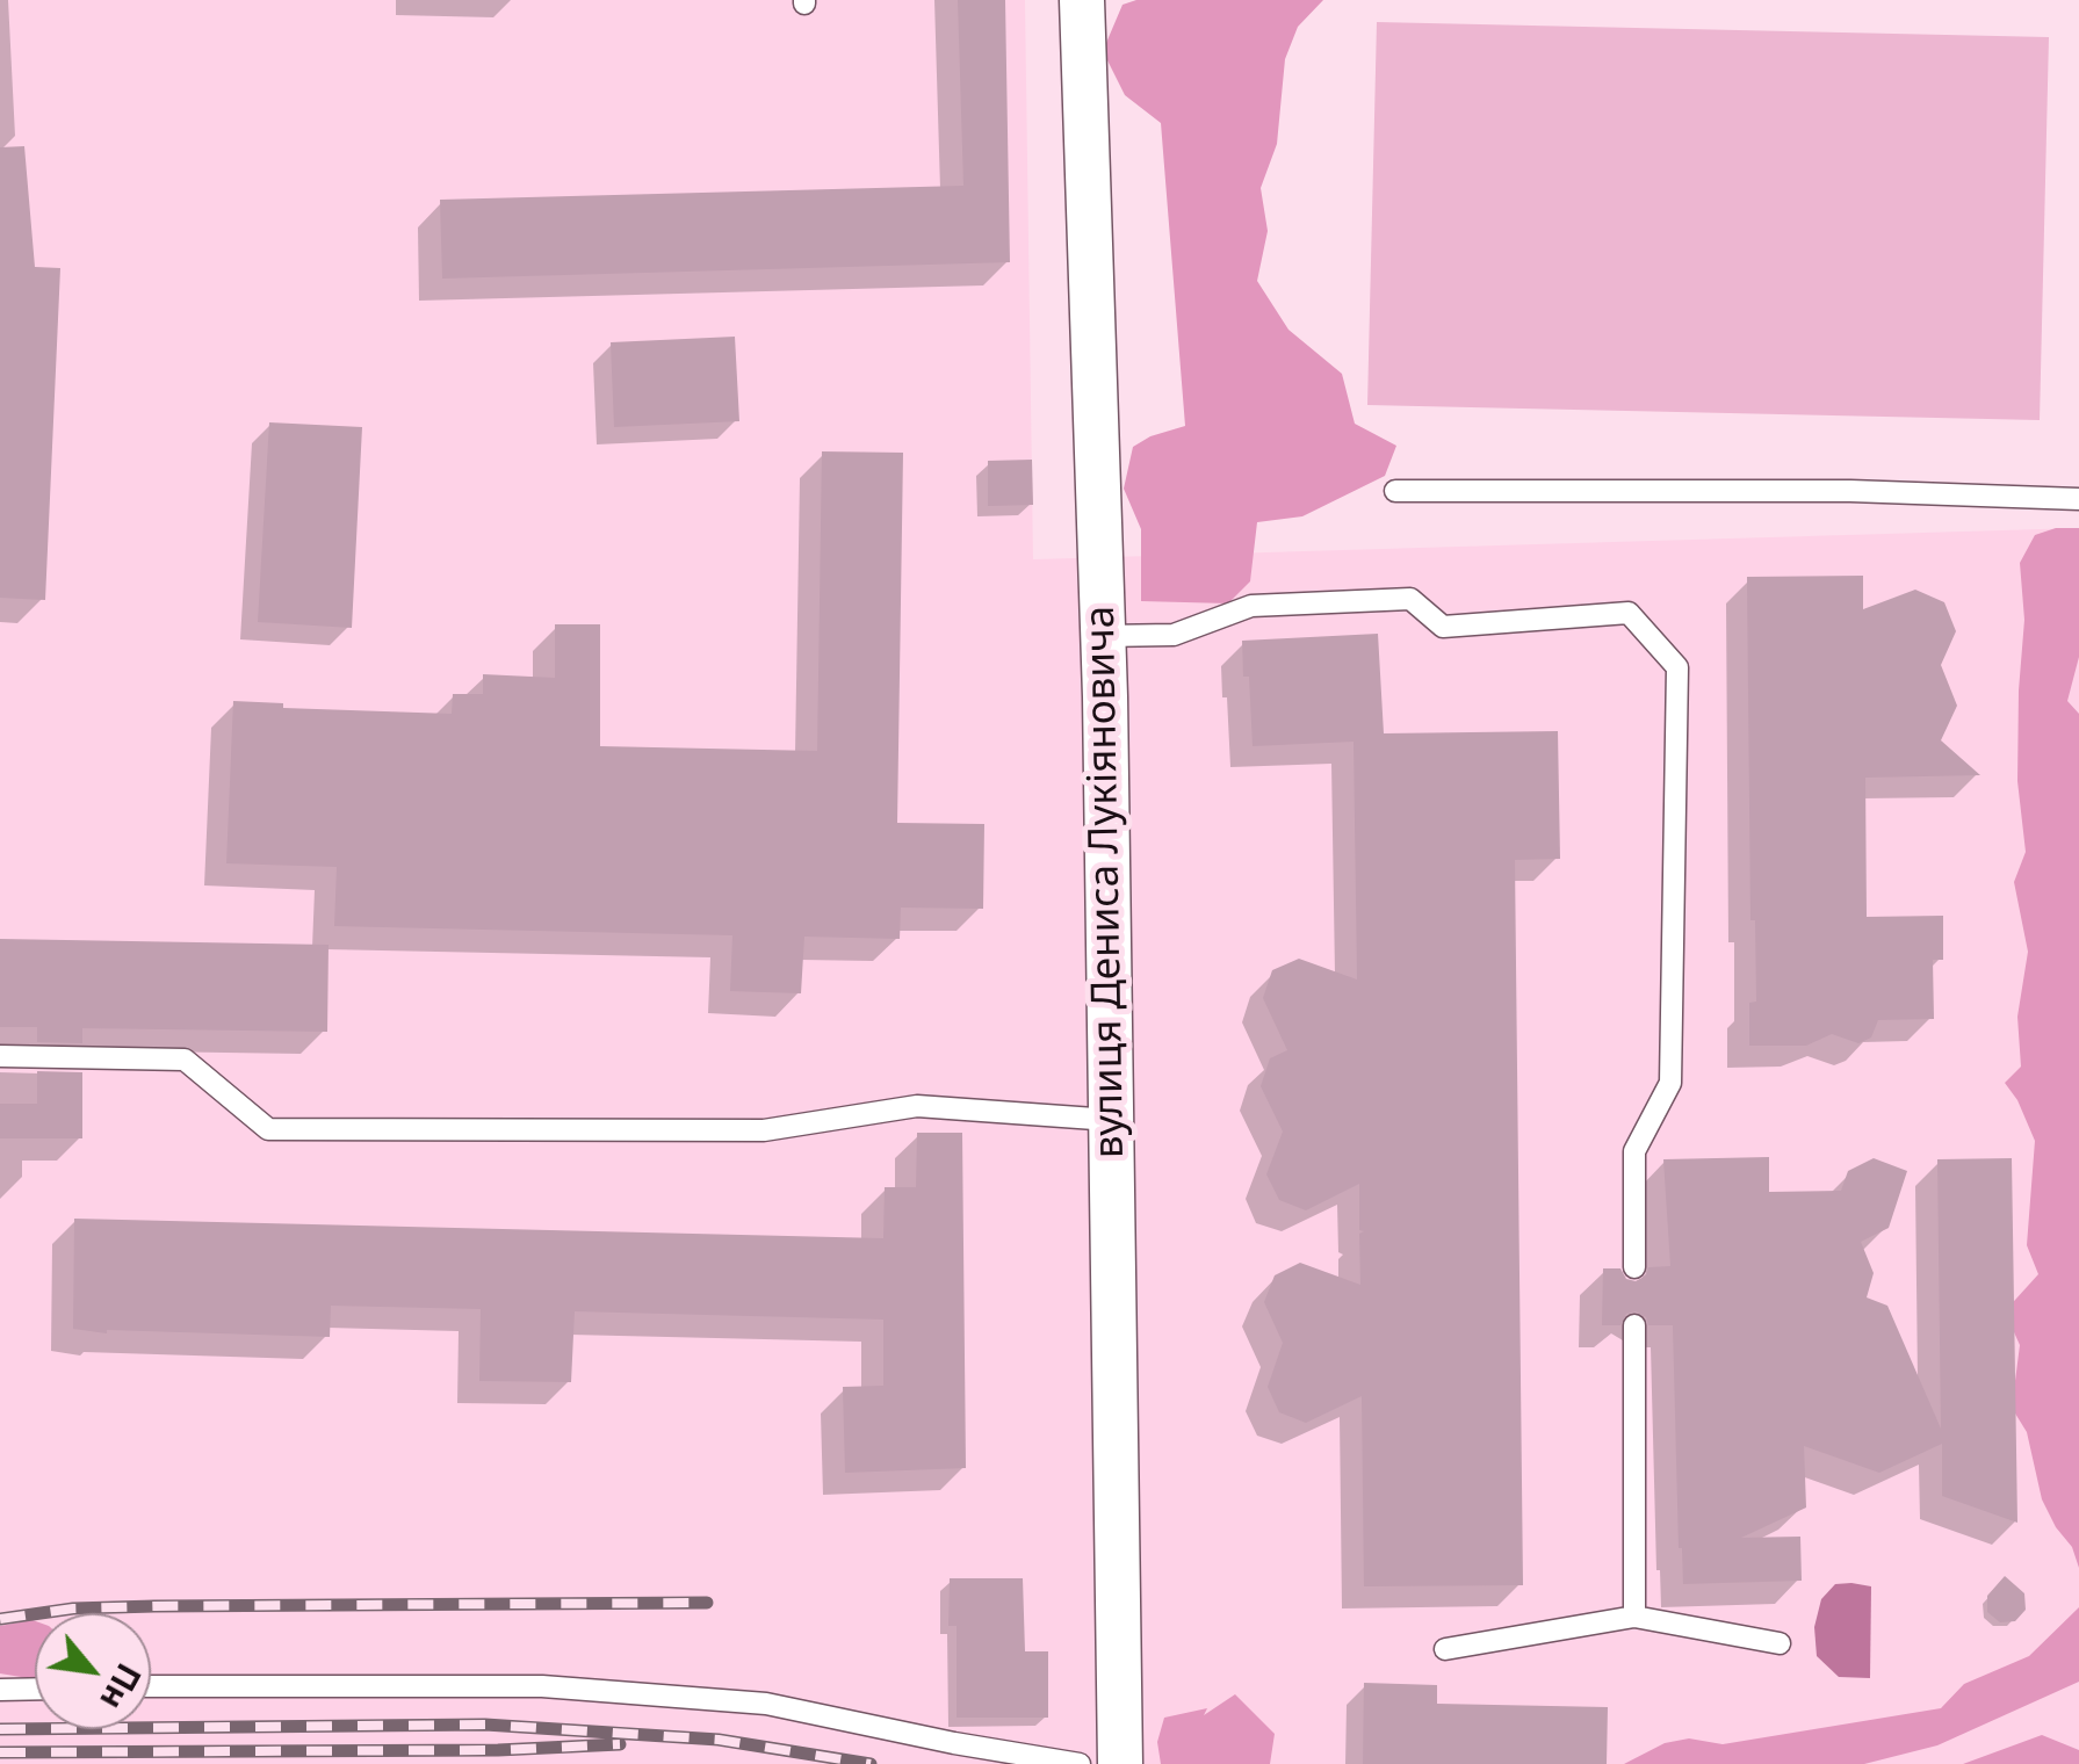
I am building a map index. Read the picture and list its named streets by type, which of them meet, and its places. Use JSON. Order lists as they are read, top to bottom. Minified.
{"streets":{"street":["вулиця Дениса Лукіяновича"]},"north":"bottom right"}
